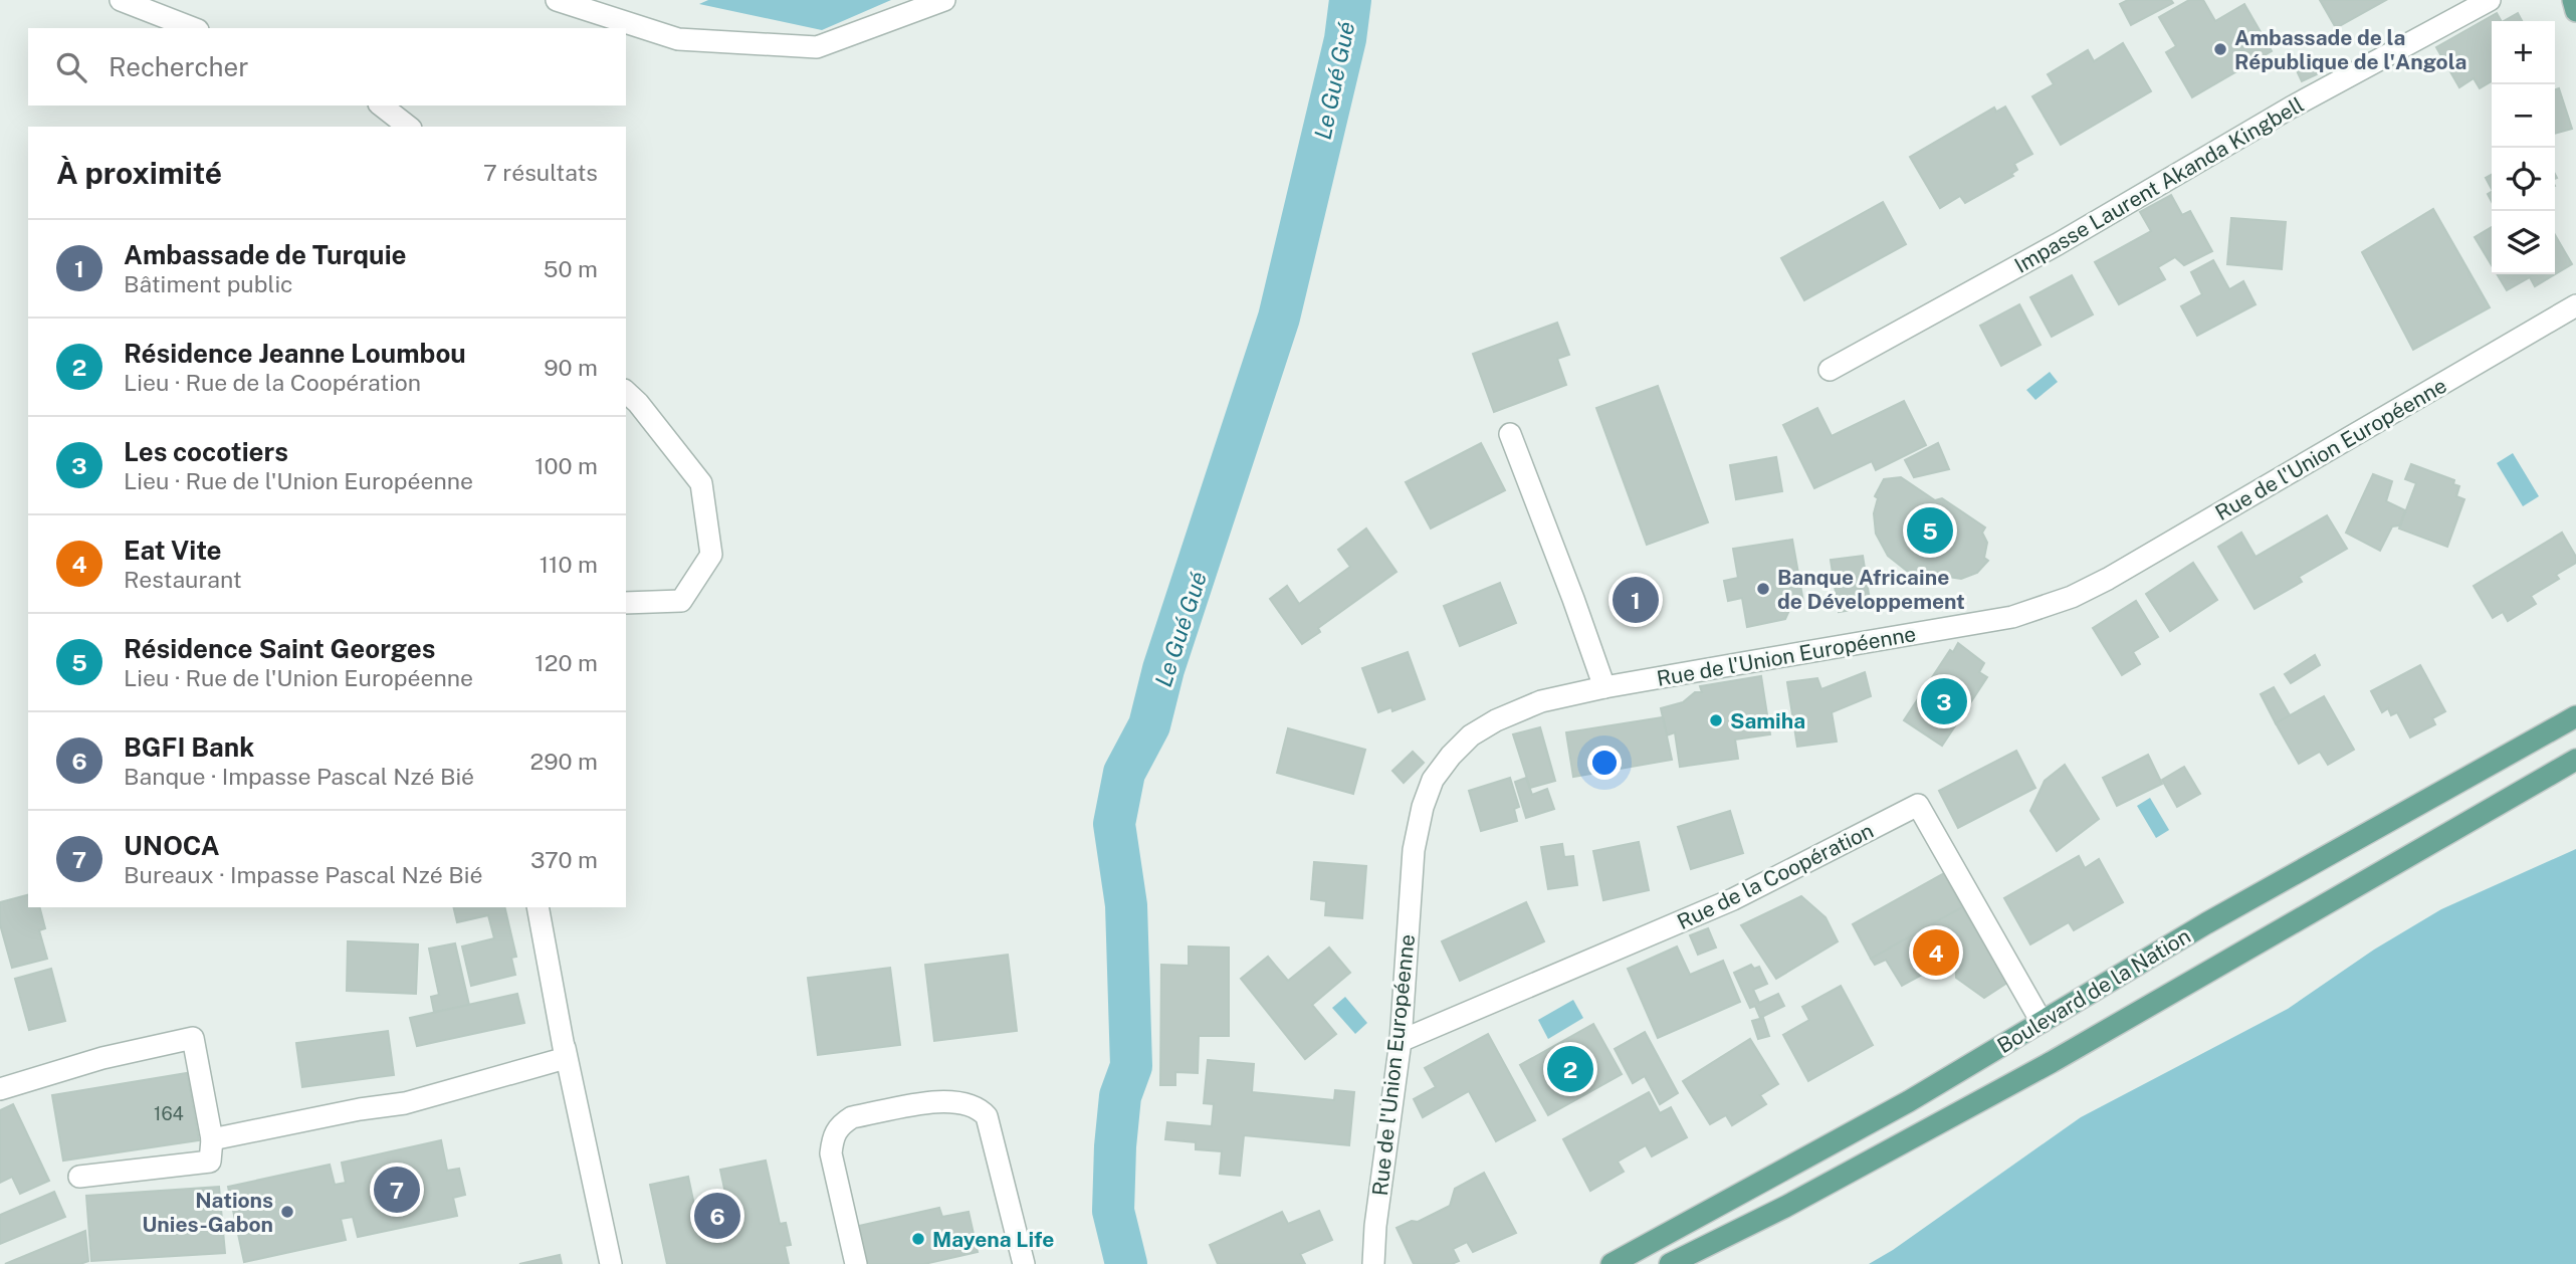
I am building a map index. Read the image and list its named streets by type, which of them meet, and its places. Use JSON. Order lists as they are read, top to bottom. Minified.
{"streets":{"main road":["Boulevard de la Nation"],"street":["Impasse Laurent Akanda Kingbell","Rue de l'Union Européenne","Rue de la Coopération"]},"crossings":[["Rue de l'Union Européenne","Rue de la Coopération"],["Rue de la Coopération","Boulevard de la Nation"]],"water":["Le Gué Gué"],"places":["Ambassade de la République de l'Angola","Banque Africaine de Développement","Samiha","Nations Unies-Gabon","Mayena Life"],"house_numbers":["164"],"page":{"map_buttons":["+","−"],"search":"Rechercher","heading":["À proximité","7 résultats"],"list":[{"mark":"1","name":"Ambassade de Turquie","note":"Bâtiment public","value":"50 m"},{"mark":"2","name":"Résidence Jeanne Loumbou","note":"Lieu · Rue de la Coopération","value":"90 m"},{"mark":"3","name":"Les cocotiers","note":"Lieu · Rue de l'Union Européenne","value":"100 m"},{"mark":"4","name":"Eat Vite","note":"Restaurant","value":"110 m"},{"mark":"5","name":"Résidence Saint Georges","note":"Lieu · Rue de l'Union Européenne","value":"120 m"},{"mark":"6","name":"BGFI Bank","note":"Banque · Impasse Pascal Nzé Bié","value":"290 m"},{"mark":"7","name":"UNOCA","note":"Bureaux · Impasse Pascal Nzé Bié","value":"370 m"}],"pins":["5","1","3","4","2","7","6"]}}
